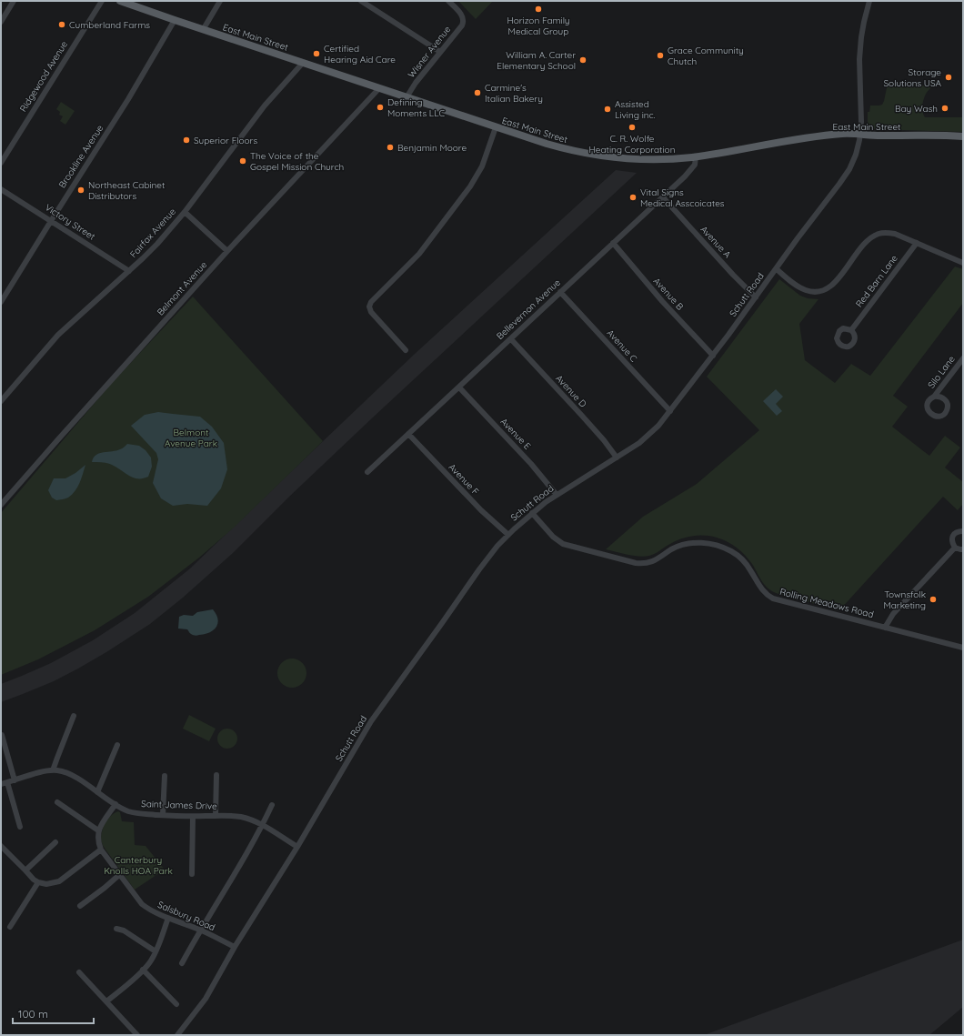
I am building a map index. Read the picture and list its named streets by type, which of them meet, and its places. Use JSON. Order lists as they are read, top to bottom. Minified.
{"streets":{"main road":["East Main Street"],"street":["Wisner Avenue","Ridgewood Avenue","Brookline Avenue","Victory Street","Fairfax Avenue","Avenue A","Red Barn Lane","Belmont Avenue","Avenue B","Schutt Road","Bellevernon Avenue","Avenue C","Silo Lane","Avenue D","Avenue E","Avenue F","Rolling Meadows Road","Saint James Drive","Salsbury Road"]},"crossings":[["East Main Street","Wisner Avenue"],["East Main Street","Brookline Avenue"],["East Main Street","Fairfax Avenue"],["East Main Street","Belmont Avenue"],["East Main Street","Schutt Road"],["East Main Street","Bellevernon Avenue"],["Brookline Avenue","Victory Street"],["Victory Street","Fairfax Avenue"],["Avenue A","Schutt Road"],["Avenue A","Bellevernon Avenue"],["Avenue B","Schutt Road"],["Avenue B","Bellevernon Avenue"],["Schutt Road","Avenue C"],["Schutt Road","Avenue D"],["Schutt Road","Avenue E"],["Schutt Road","Avenue F"],["Schutt Road","Rolling Meadows Road"],["Schutt Road","Saint James Drive"],["Schutt Road","Salsbury Road"],["Bellevernon Avenue","Avenue C"],["Bellevernon Avenue","Avenue D"],["Bellevernon Avenue","Avenue E"],["Bellevernon Avenue","Avenue F"]],"parks":["Belmont Avenue Park","Canterbury Knolls HOA Park"],"places":["Horizon Family Medical Group","Cumberland Farms","Certified Hearing Aid Care","Grace Community Chutch","William A. Carter Elementary School","Storage Solutions USA","Carmine's Italian Bakery","Defining Moments LLC","Bay Wash","Assisted Living inc.","C. R. Wolfe Heating Corporation","Superior Floors","Benjamin Moore","The Voice of the Gospel Mission Church","Northeast Cabinet Distributors","Vital Signs Medical Asscoicates","Townsfolk Marketing"],"scale_bar":"100 m"}
